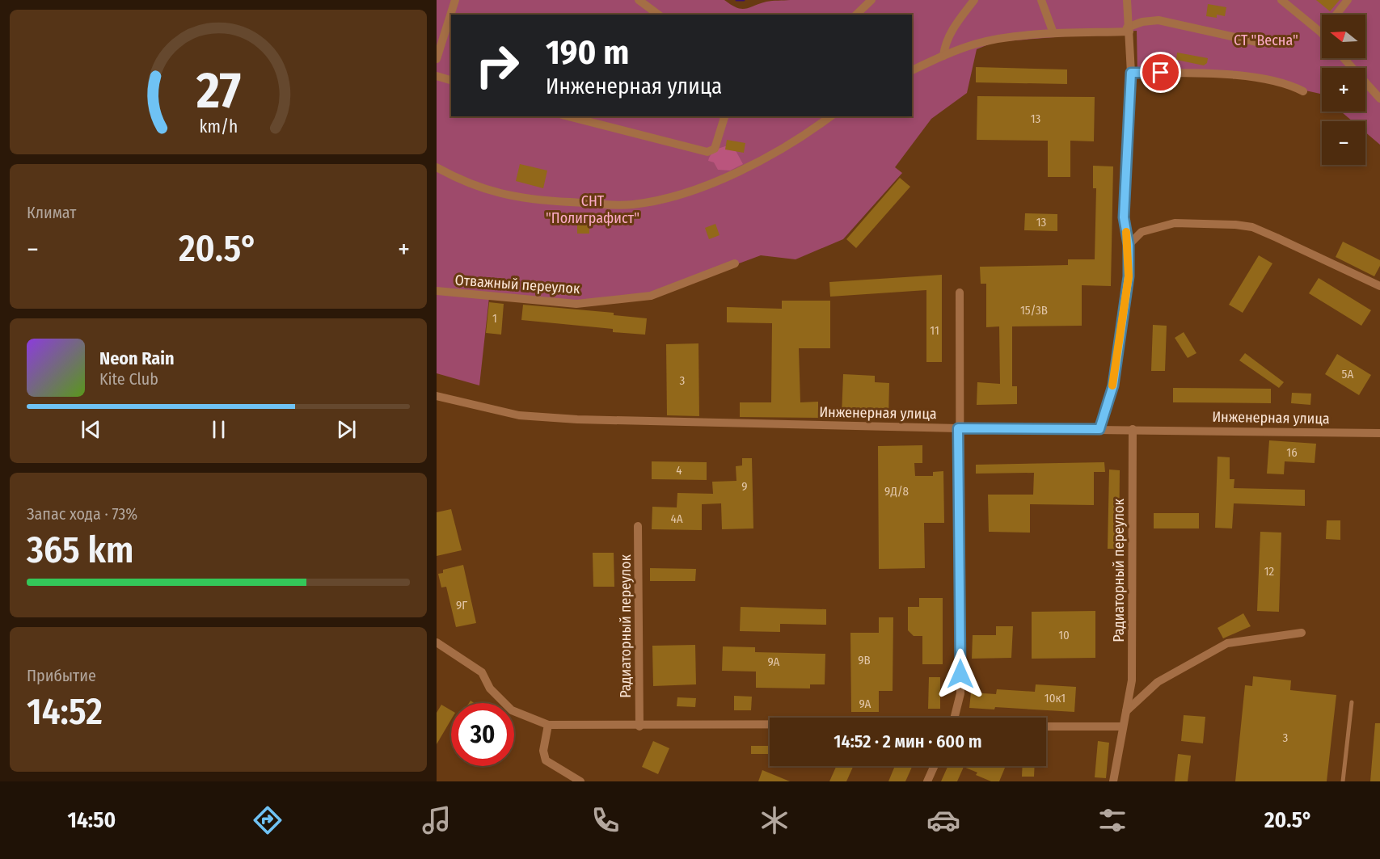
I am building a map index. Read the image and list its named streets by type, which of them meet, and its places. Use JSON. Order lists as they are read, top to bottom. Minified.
{"streets":{"street":["Отважный переулок","Инженерная улица","Радиаторный переулок"]},"crossings":[["Инженерная улица","Радиаторный переулок"]],"parks":["СТ \"Весна\"","СНТ \"Полиграфист\""],"house_numbers":["13","13","15/3В","1","11","5А","3","16","4","9","9Д/8","4А","12","9Г","10","9В","9А","10к1","9А","3"],"north":"left","page":{"map_buttons":["+","−"],"turn":["190 m","Инженерная улица"],"tile":["Климат",["Запас хода · 73%","365 km"],["Прибытие","14:52"]],"heat":["−","20.5°","+"],"song":["Neon Rain","Kite Club"],"limit":"30","trip":"14:52 · 2 мин · 600 m","tabs":["14:50","20.5°"],"gauge":["27","km/h"]}}
